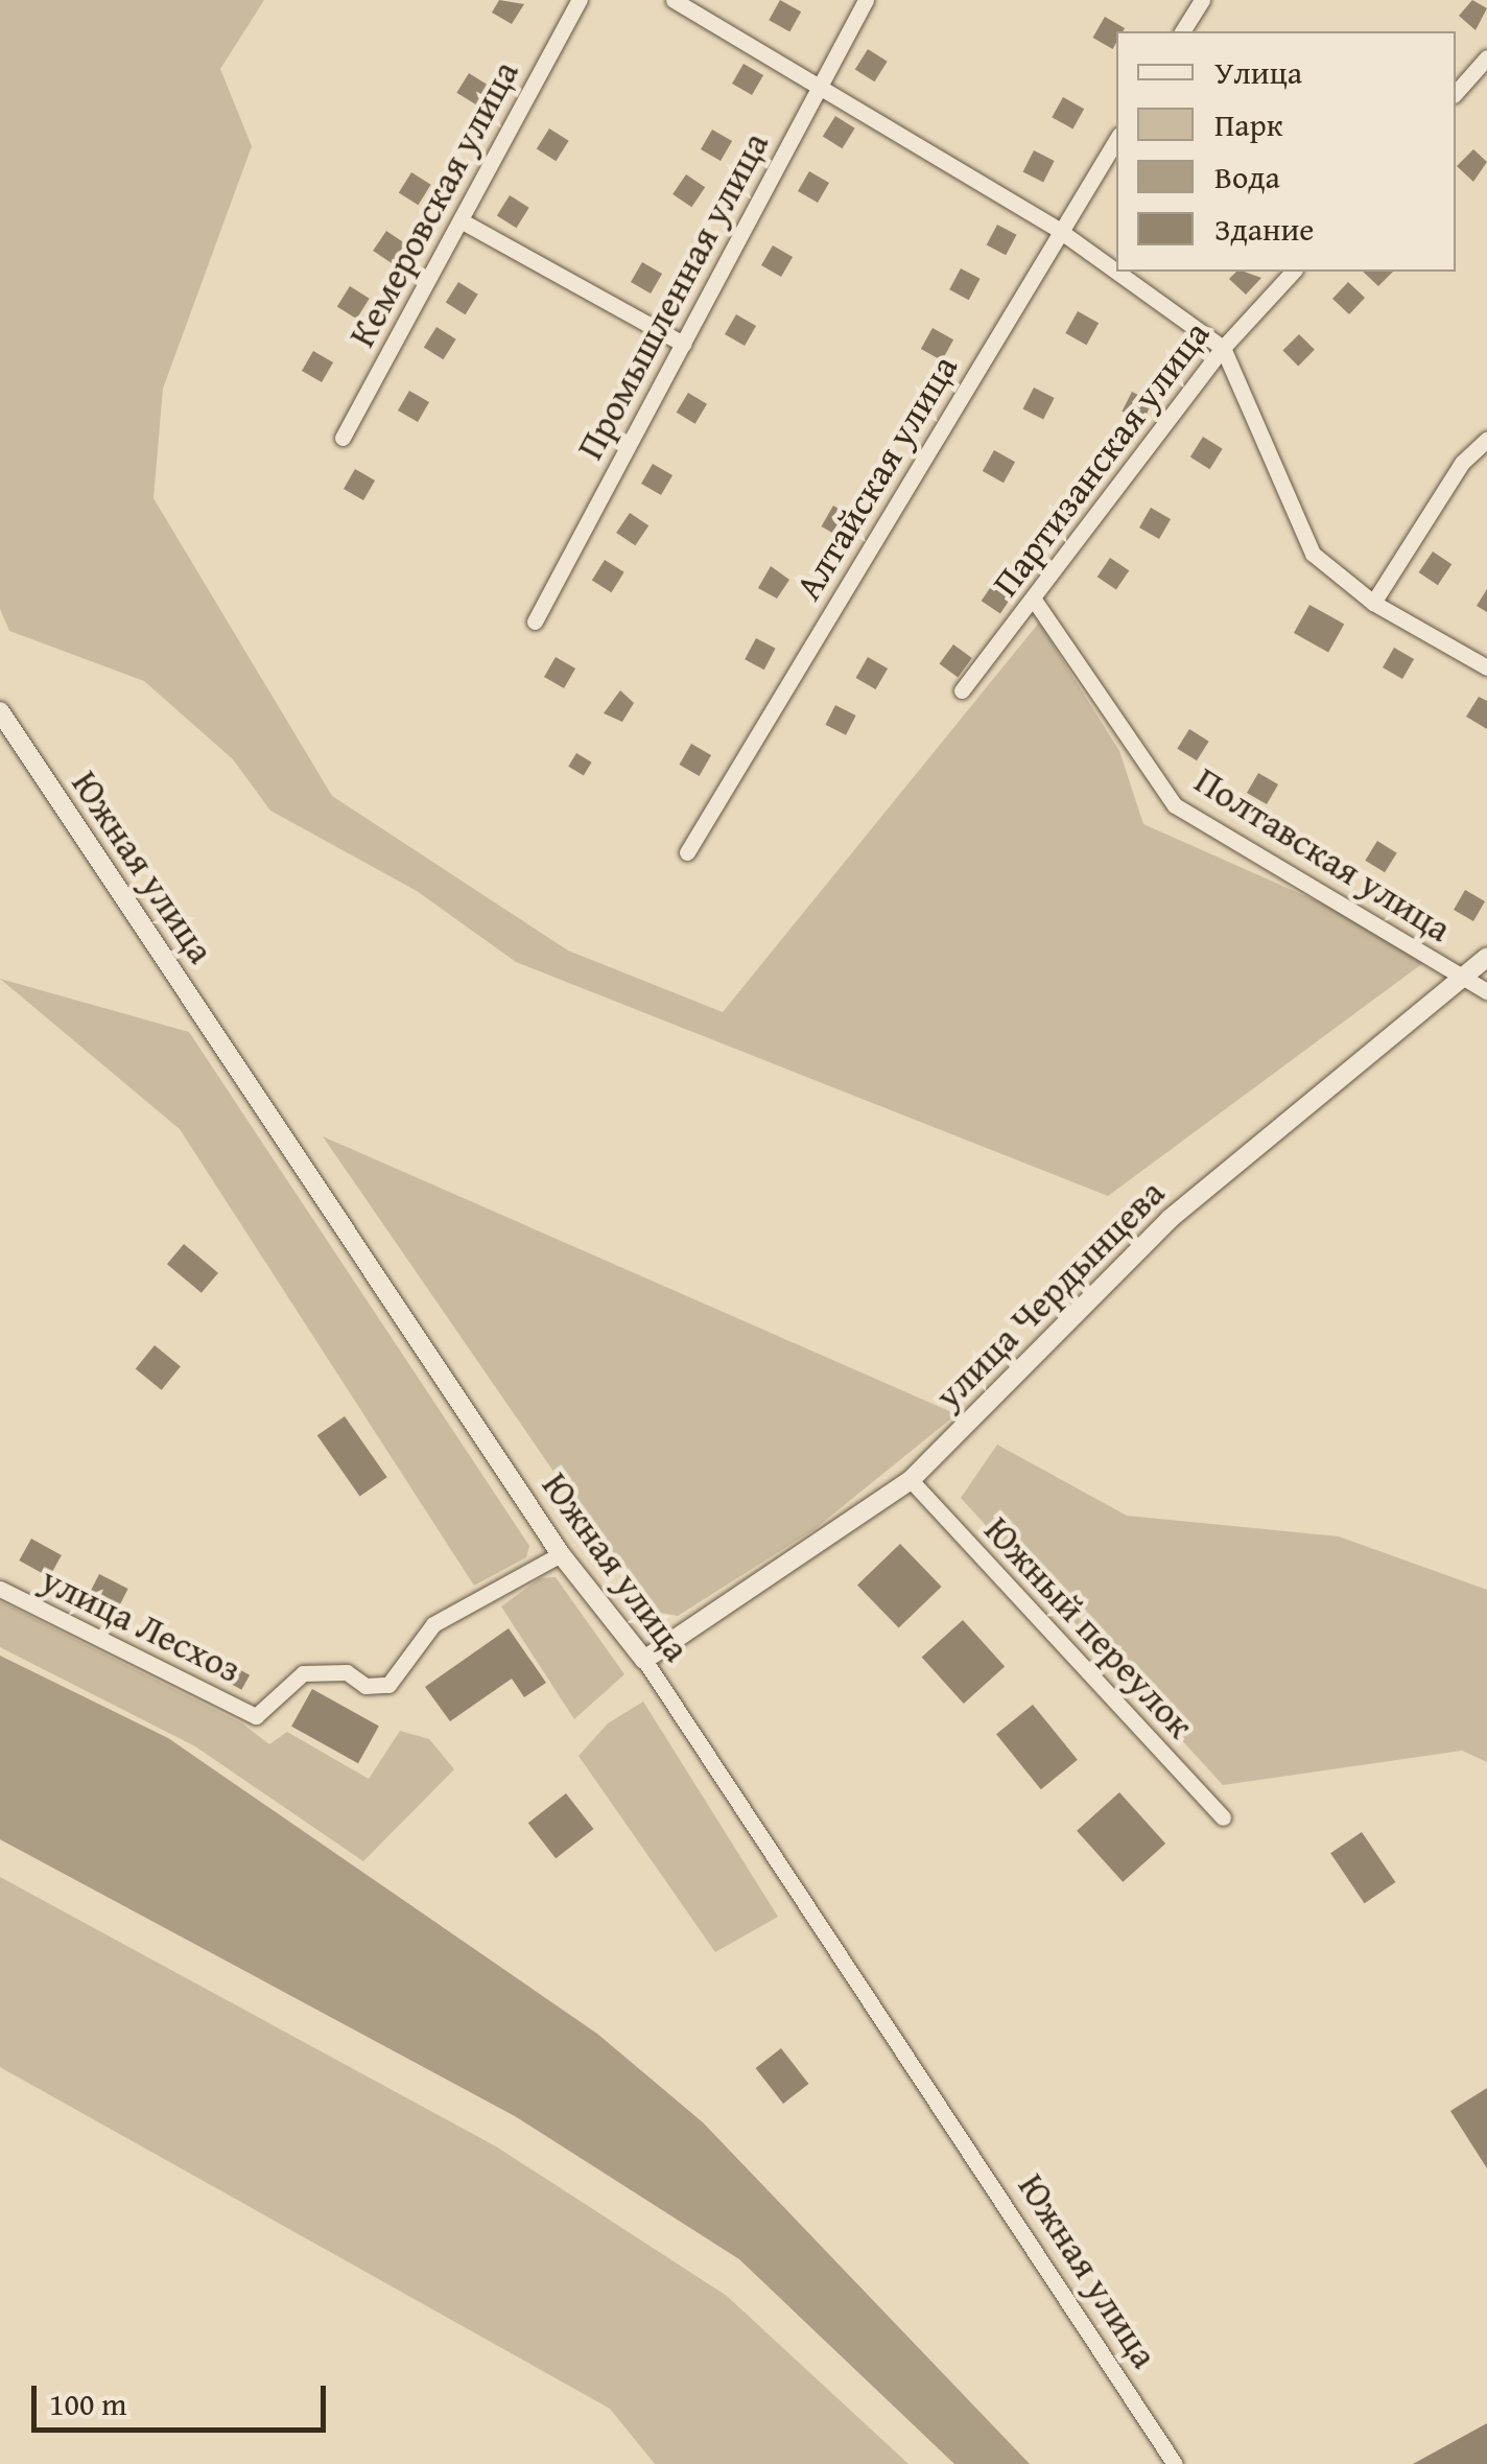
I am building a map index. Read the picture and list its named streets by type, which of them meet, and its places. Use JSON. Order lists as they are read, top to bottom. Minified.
{"streets":{"street":["Кемеровская улица","Промышленная улица","Партизанская улица","Алтайская улица","Полтавская улица","Южная улица","улица Чердынцева","улица Лесхоз","Южный переулок"]},"crossings":[["Партизанская улица","Полтавская улица"],["Полтавская улица","улица Чердынцева"],["Южная улица","улица Чердынцева"],["Южная улица","улица Лесхоз"],["улица Чердынцева","Южный переулок"]],"legend":["Улица","Парк","Вода","Здание"],"scale_bar":"100 m"}
